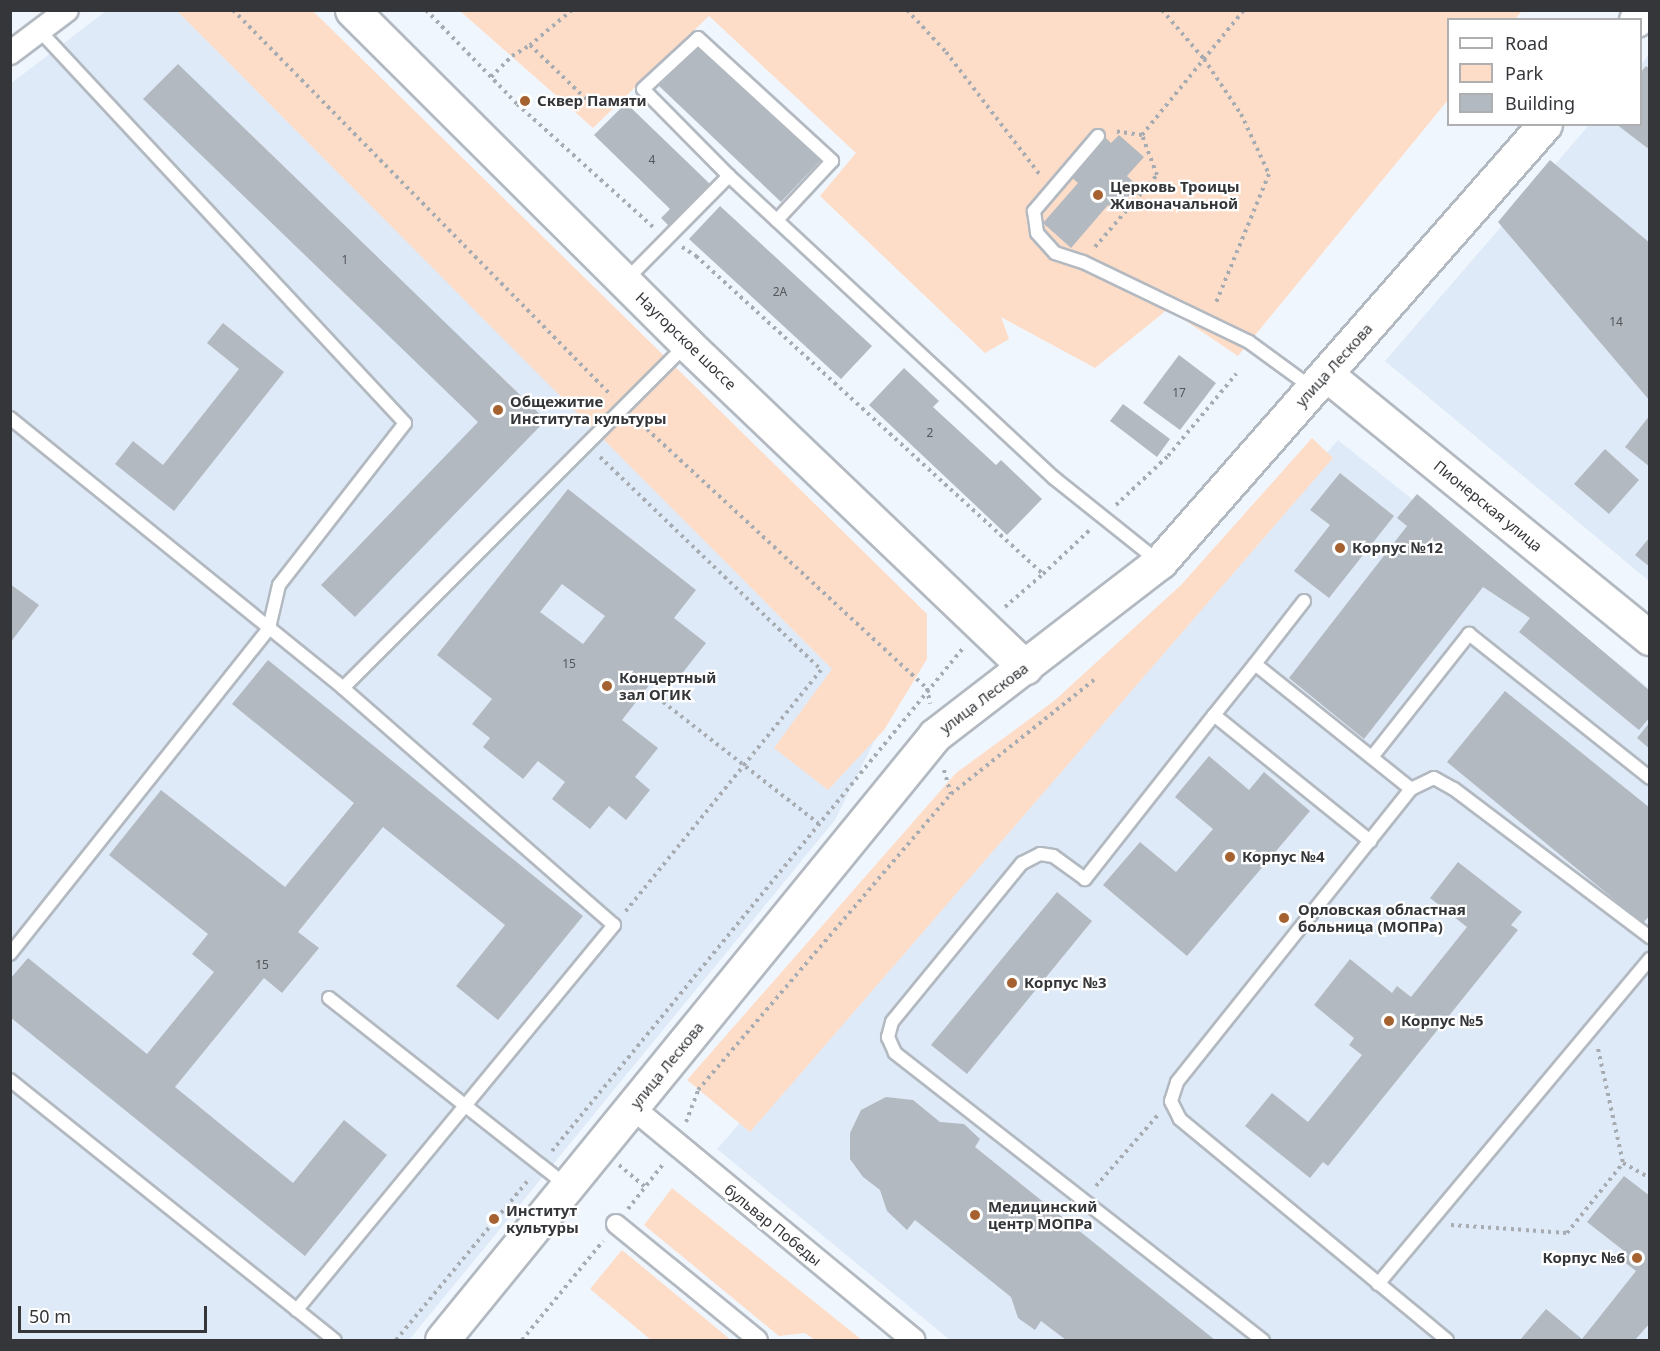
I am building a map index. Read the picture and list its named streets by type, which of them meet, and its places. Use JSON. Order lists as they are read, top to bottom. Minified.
{"streets":{"main road":["Наугорское шоссе","улица Лескова","Пионерская улица"],"street":["бульвар Победы"]},"crossings":[["Наугорское шоссе","улица Лескова"],["улица Лескова","Пионерская улица"],["улица Лескова","бульвар Победы"]],"places":["Сквер Памяти","Церковь Троицы Живоначальной","Общежитие Института культуры","Корпус №12","Концертный зал ОГИК","Корпус №4","Орловская областная больница (МОПРа)","Корпус №3","Корпус №5","Медицинский центр МОПРа","Институт культуры","Корпус №6"],"house_numbers":["4","1","2А","14","17","2","15","15"],"legend":["Road","Park","Building"],"scale_bar":"50 m"}
